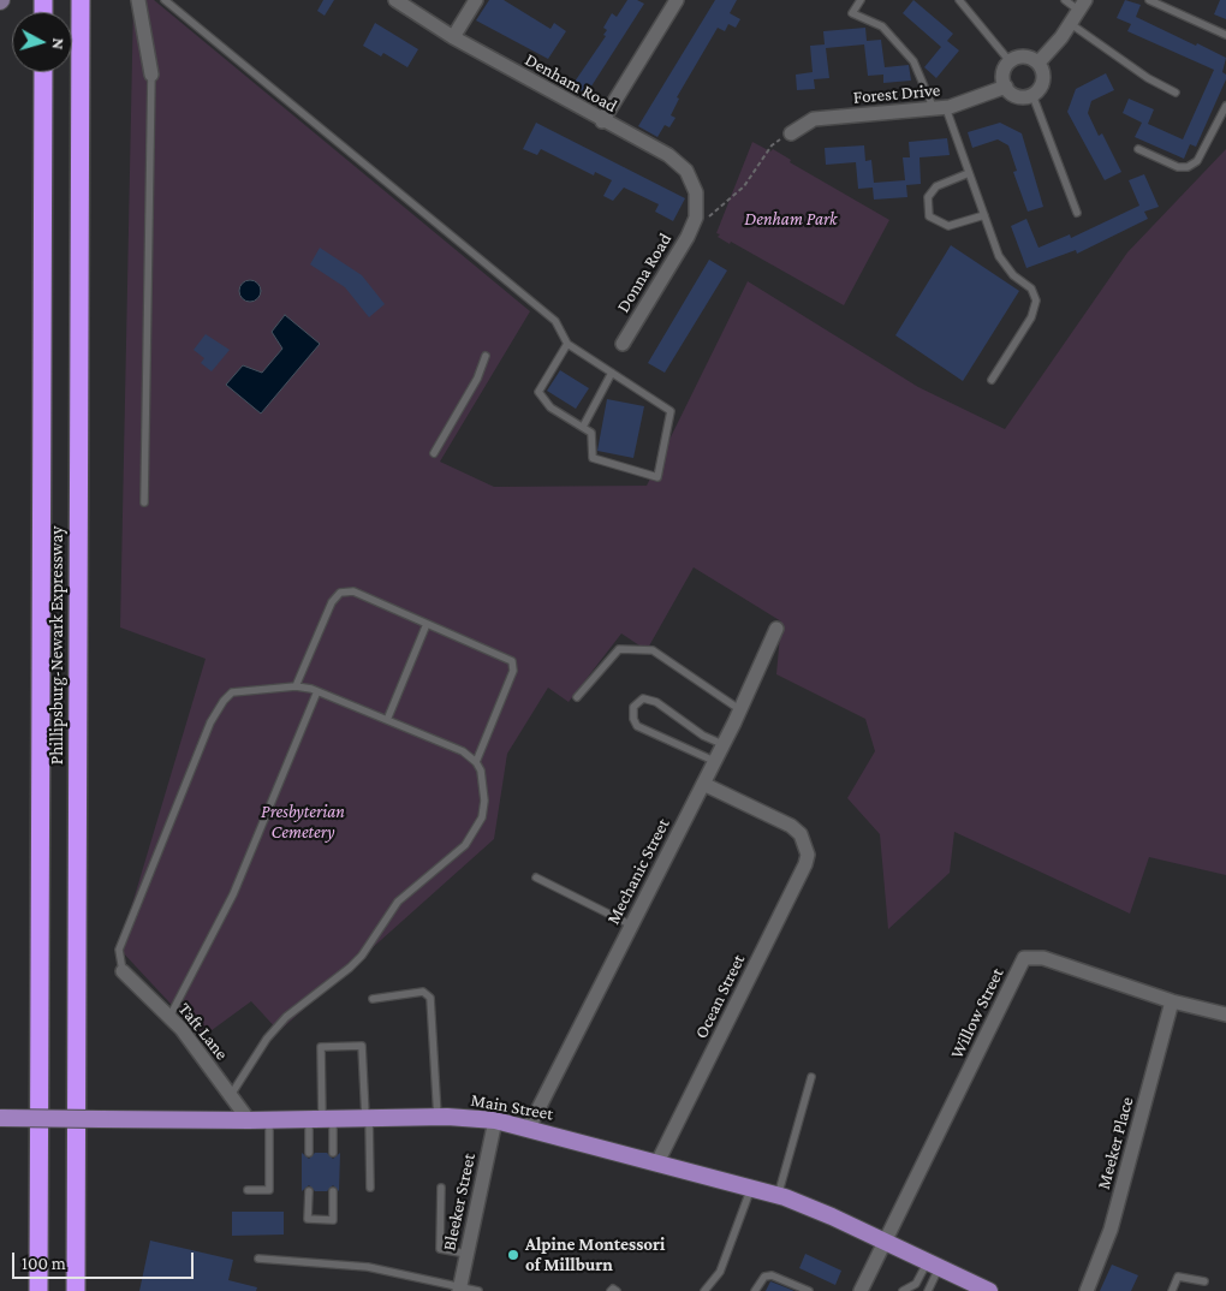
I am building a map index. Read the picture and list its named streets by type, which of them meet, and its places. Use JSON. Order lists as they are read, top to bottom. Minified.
{"streets":{"highway":["Phillipsburg-Newark Expressway"],"main road":["Main Street"],"street":["Denham Road","Forest Drive","Donna Road","Mechanic Street","Ocean Street","Willow Street","Taft Lane","Meeker Place","Bleeker Street"]},"crossings":[["Denham Road","Donna Road"],["Mechanic Street","Ocean Street"],["Mechanic Street","Main Street"],["Ocean Street","Main Street"],["Willow Street","Main Street"],["Willow Street","Meeker Place"],["Taft Lane","Main Street"],["Main Street","Bleeker Street"]],"parks":["Denham Park","Presbyterian Cemetery"],"places":["Alpine Montessori of Millburn"],"scale_bar":"100 m","north":"right"}
